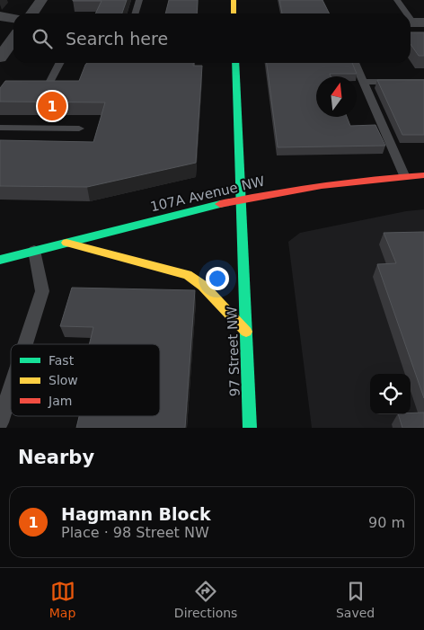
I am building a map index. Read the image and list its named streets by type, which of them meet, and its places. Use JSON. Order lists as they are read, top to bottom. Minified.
{"streets":{"main road":["107A Avenue NW","97 Street NW"]},"crossings":[["107A Avenue NW","97 Street NW"]],"legend":["Fast","Slow","Jam"],"north":"top","page":{"search":"Search here","pins":"1","heading":"Nearby","list":[{"mark":"1","name":"Hagmann Block","note":"Place · 98 Street NW","value":"90 m"}],"nav":["Map","Directions","Saved"]}}
